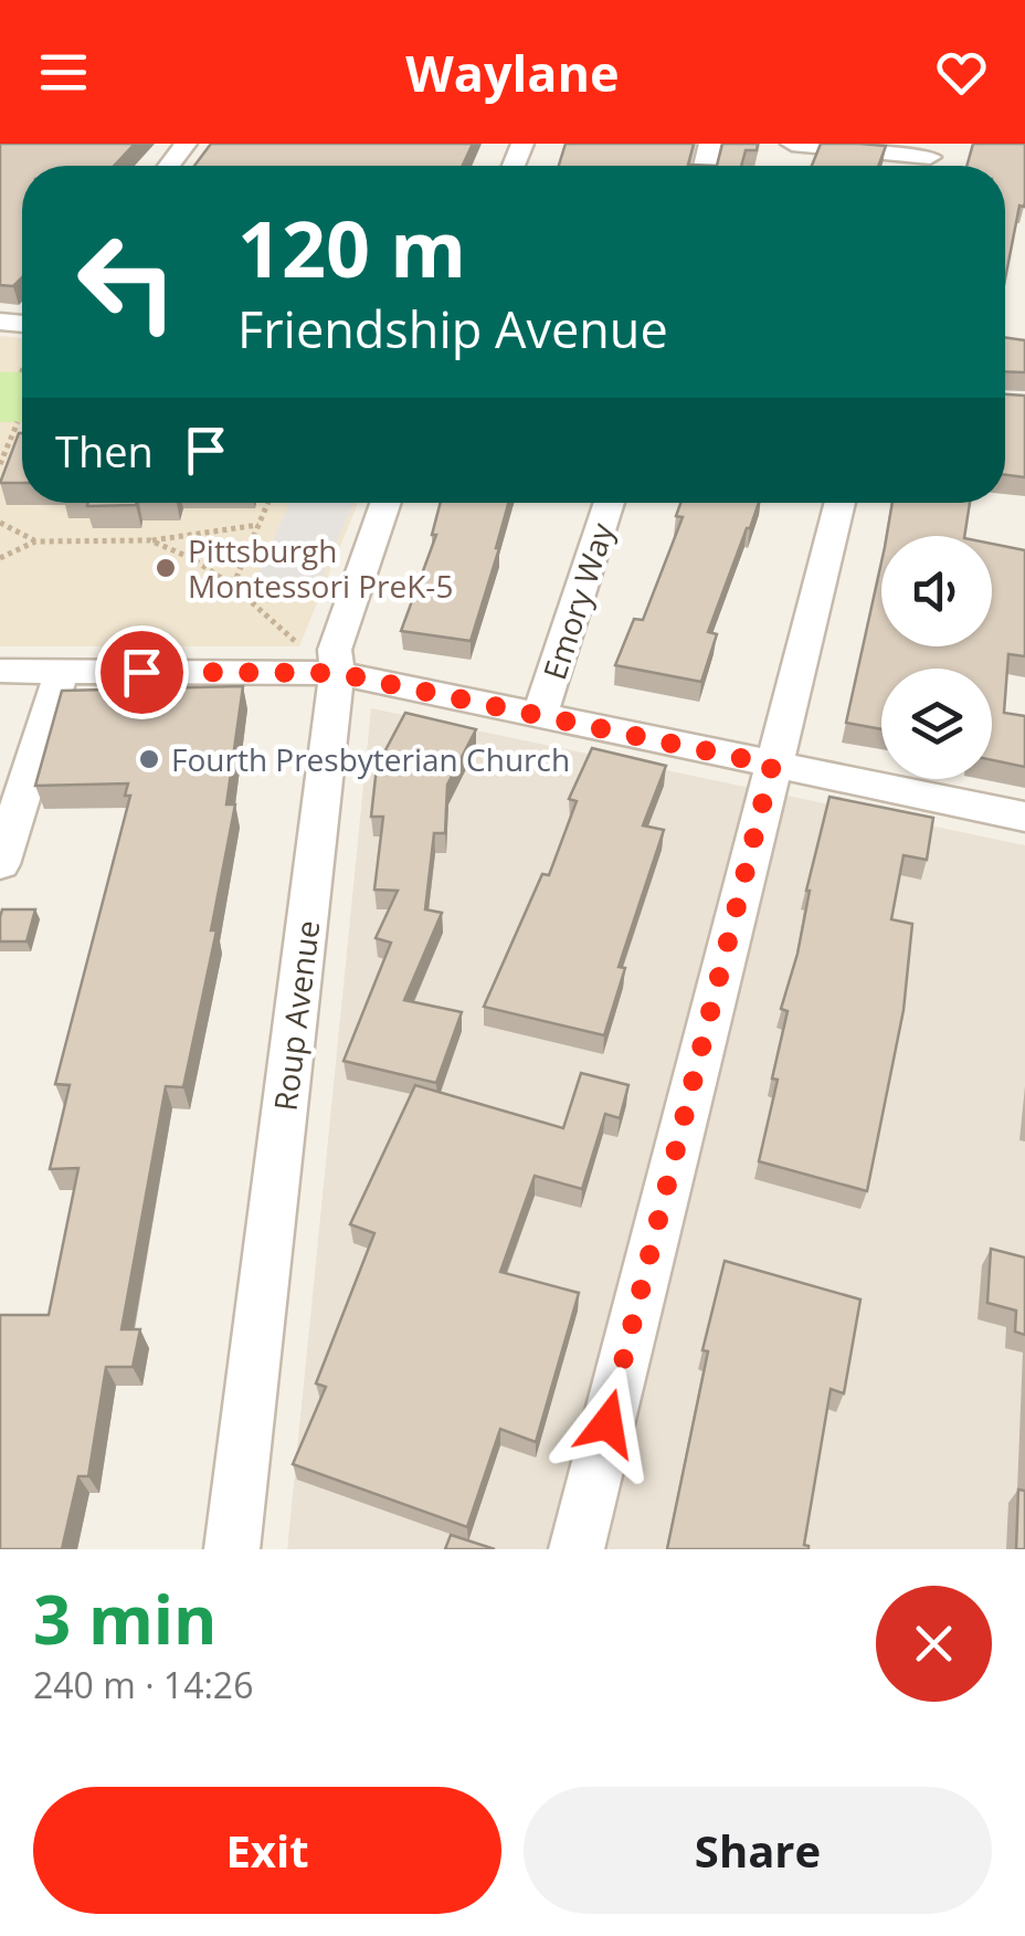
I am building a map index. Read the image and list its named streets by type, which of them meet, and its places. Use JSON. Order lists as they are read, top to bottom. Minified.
{"streets":{"street":["Emory Way","Roup Avenue"]},"places":["Pittsburgh Montessori PreK-5","Fourth Presbyterian Church"],"page":{"header":"Waylane","turn":["120 m","Friendship Avenue"],"then":"Then","heading":["3 min","240 m · 14:26"],"buttons":["Exit","Share"]}}
